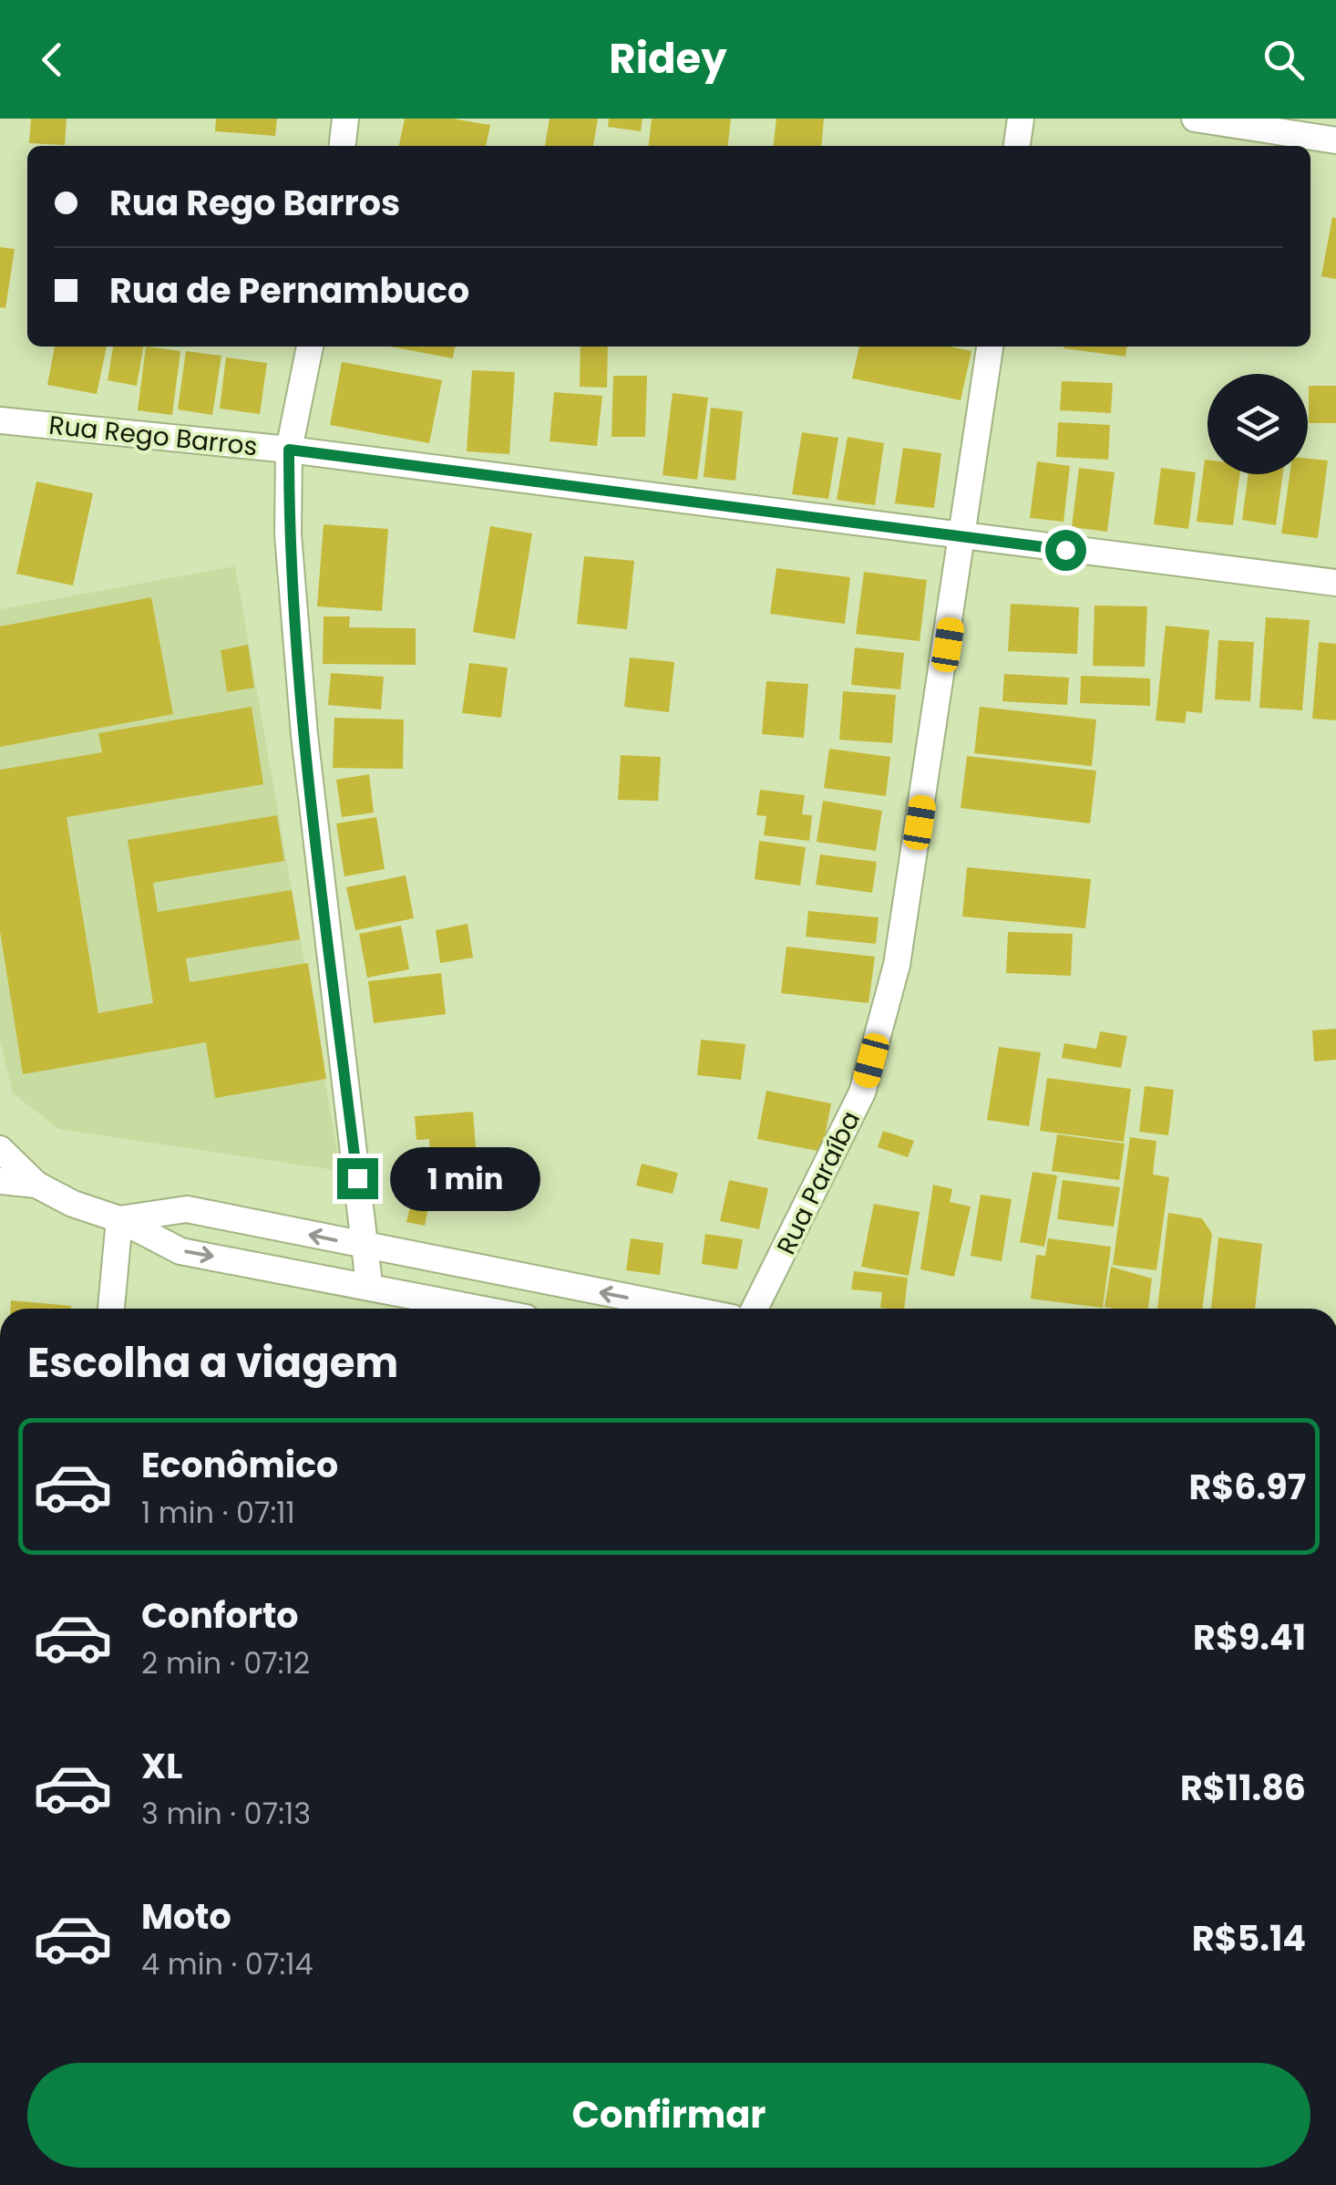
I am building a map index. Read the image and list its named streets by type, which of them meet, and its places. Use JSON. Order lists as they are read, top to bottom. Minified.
{"streets":{"street":["Rua Rego Barros","Rua Paraíba"]},"crossings":[["Rua Rego Barros","Rua Paraíba"]],"page":{"header":"Ridey","banner":["Rua Rego Barros","Rua de Pernambuco"],"bubble":"1 min","heading":"Escolha a viagem","list":[{"name":"Econômico","note":"1 min · 07:11","value":"R$6.97"},{"name":"Conforto","note":"2 min · 07:12","value":"R$9.41"},{"name":"XL","note":"3 min · 07:13","value":"R$11.86"},{"name":"Moto","note":"4 min · 07:14","value":"R$5.14"}],"buttons":"Confirmar"}}
